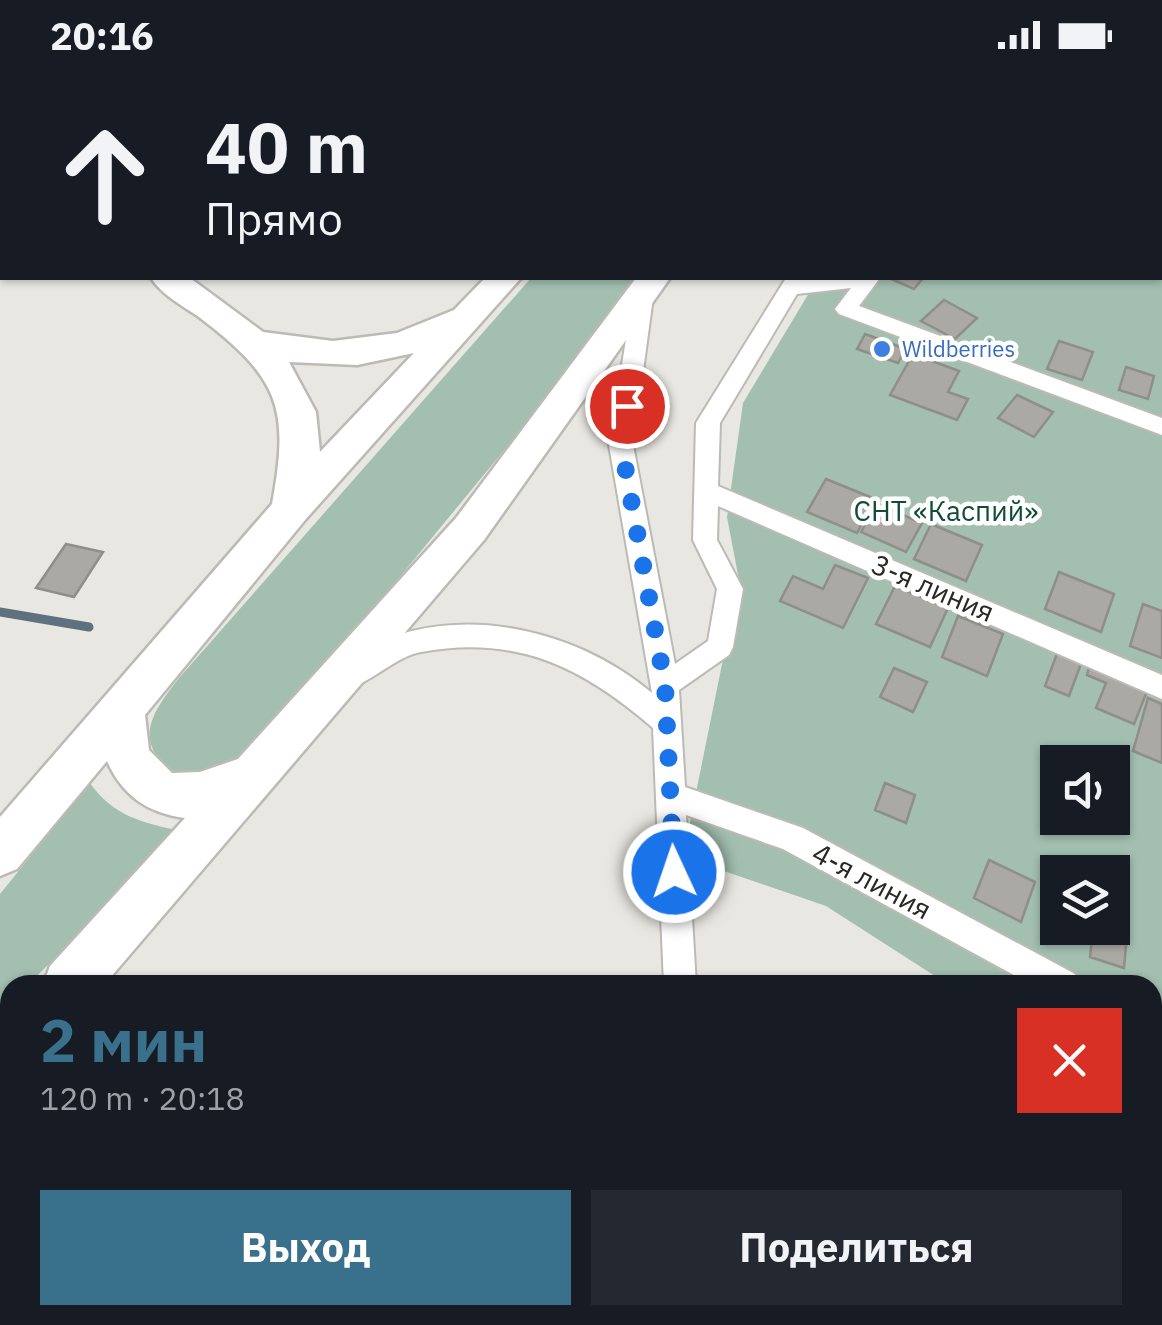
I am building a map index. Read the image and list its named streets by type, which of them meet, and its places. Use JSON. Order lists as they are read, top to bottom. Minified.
{"streets":{"street":["3-я линия","4-я линия"]},"parks":["СНТ «Каспий»"],"places":["Wildberries"],"page":{"status":"20:16","turn":["40 m","Прямо"],"heading":["2 мин","120 m · 20:18"],"buttons":["Выход","Поделиться"]}}
